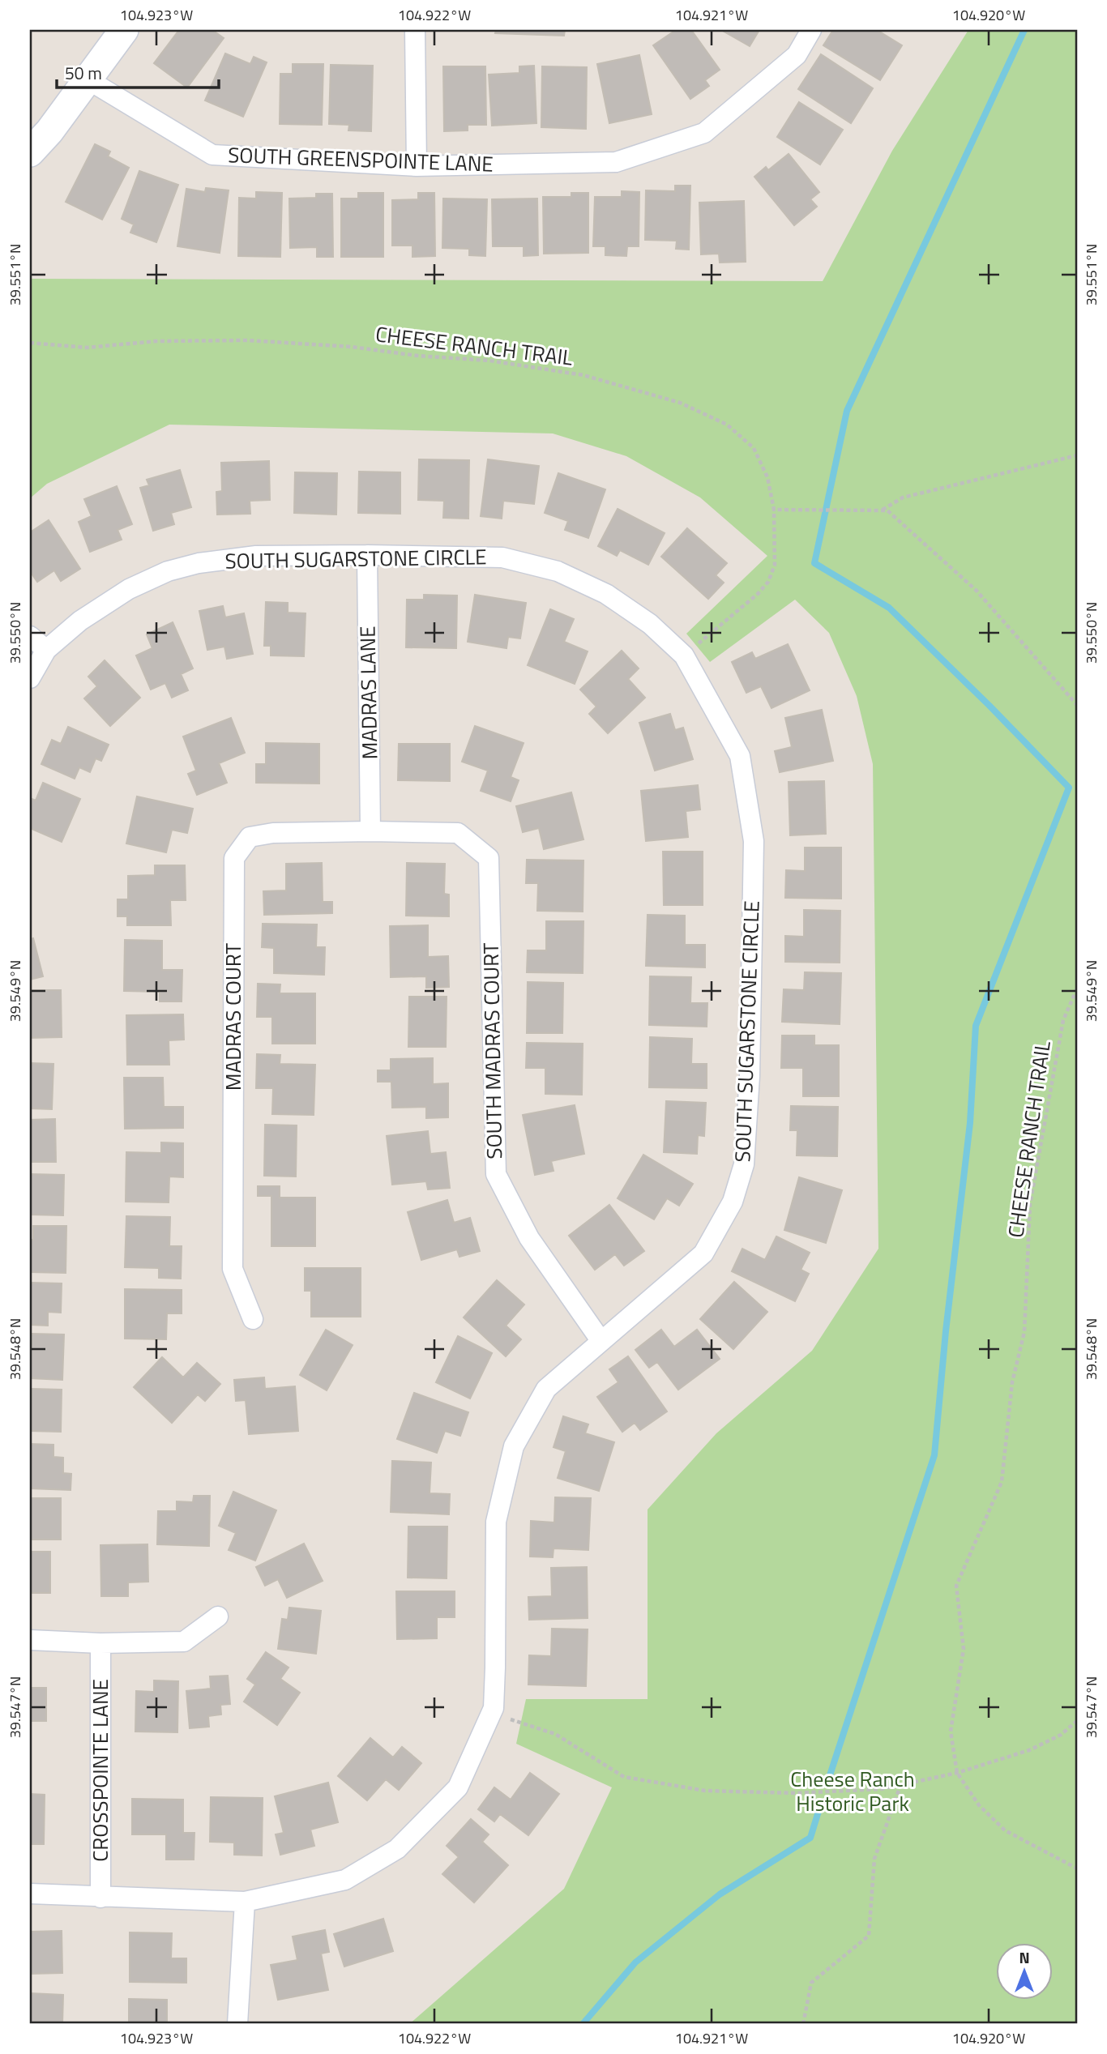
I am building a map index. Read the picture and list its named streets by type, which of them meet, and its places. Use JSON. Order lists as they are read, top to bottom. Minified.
{"streets":{"street":["SOUTH GREENSPOINTE LANE","SOUTH SUGARSTONE CIRCLE","MADRAS LANE","MADRAS COURT","SOUTH MADRAS COURT","CROSSPOINTE LANE"],"path":["CHEESE RANCH TRAIL"]},"crossings":[["CHEESE RANCH TRAIL","SOUTH SUGARSTONE CIRCLE"],["SOUTH SUGARSTONE CIRCLE","MADRAS LANE"],["SOUTH SUGARSTONE CIRCLE","SOUTH MADRAS COURT"],["SOUTH SUGARSTONE CIRCLE","CROSSPOINTE LANE"],["MADRAS LANE","MADRAS COURT"],["MADRAS LANE","SOUTH MADRAS COURT"],["MADRAS COURT","SOUTH MADRAS COURT"]],"parks":["Cheese Ranch Historic Park"],"scale_bar":"50 m","north":"top","coordinates":["104.923°W","104.922°W","104.921°W","104.920°W","39.551°N","39.550°N","39.549°N","39.548°N","39.547°N"]}
